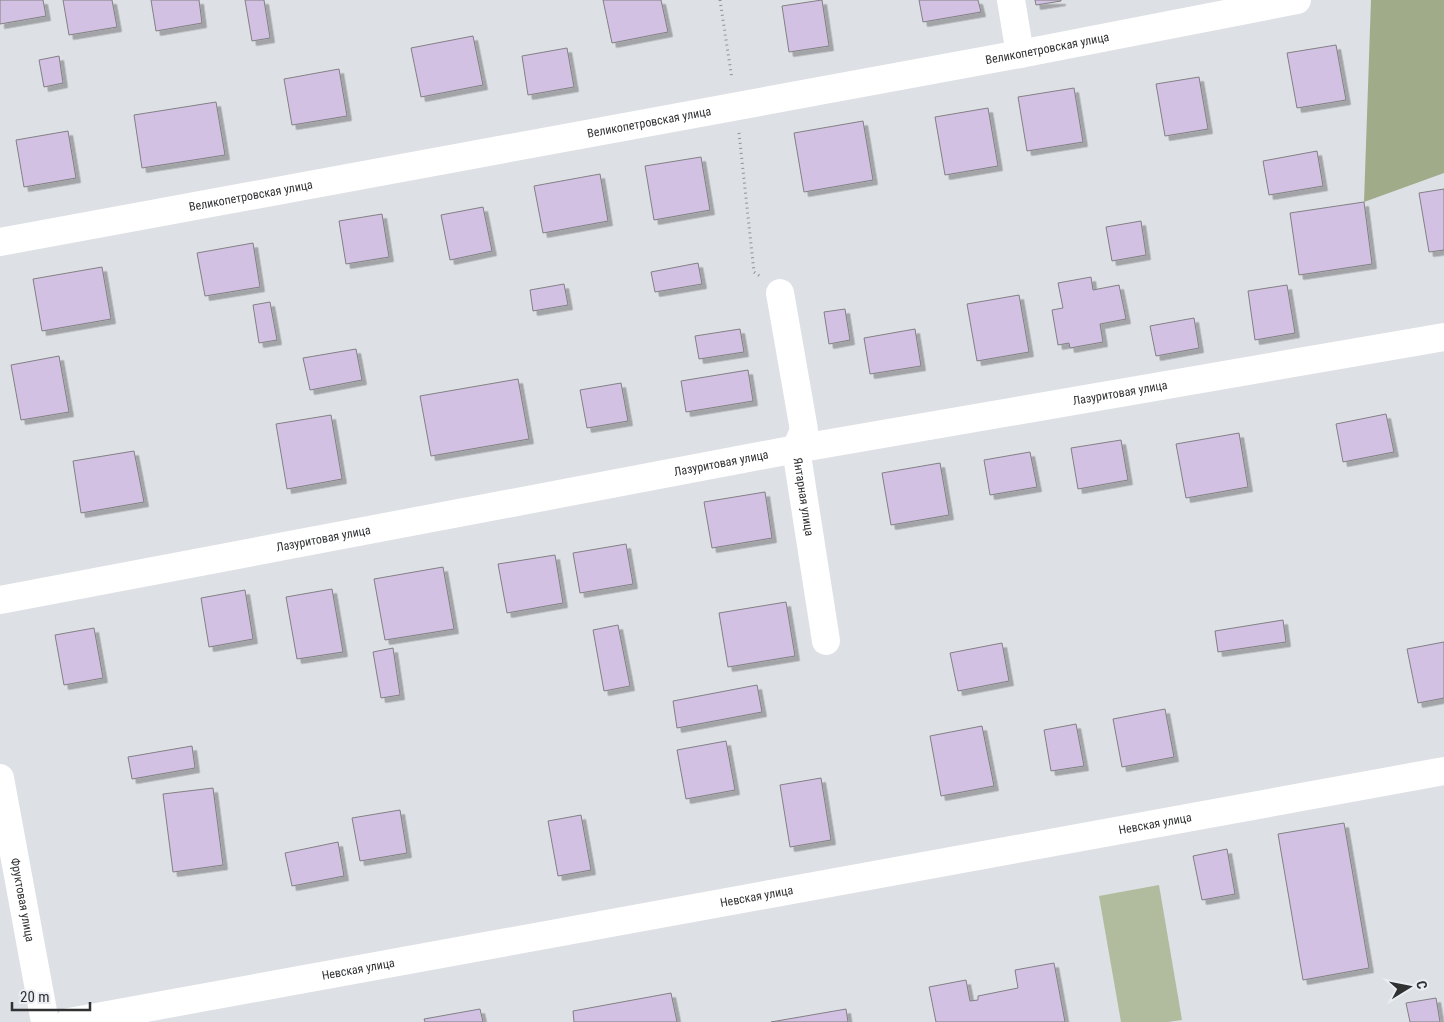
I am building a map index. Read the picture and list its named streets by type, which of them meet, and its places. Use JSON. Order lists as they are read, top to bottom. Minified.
{"streets":{"street":["Великопетровская улица","Лазуритовая улица","Янтарная улица","Невская улица","Фруктовая улица"]},"crossings":[["Лазуритовая улица","Янтарная улица"]],"scale_bar":"20 m","north":"right"}
